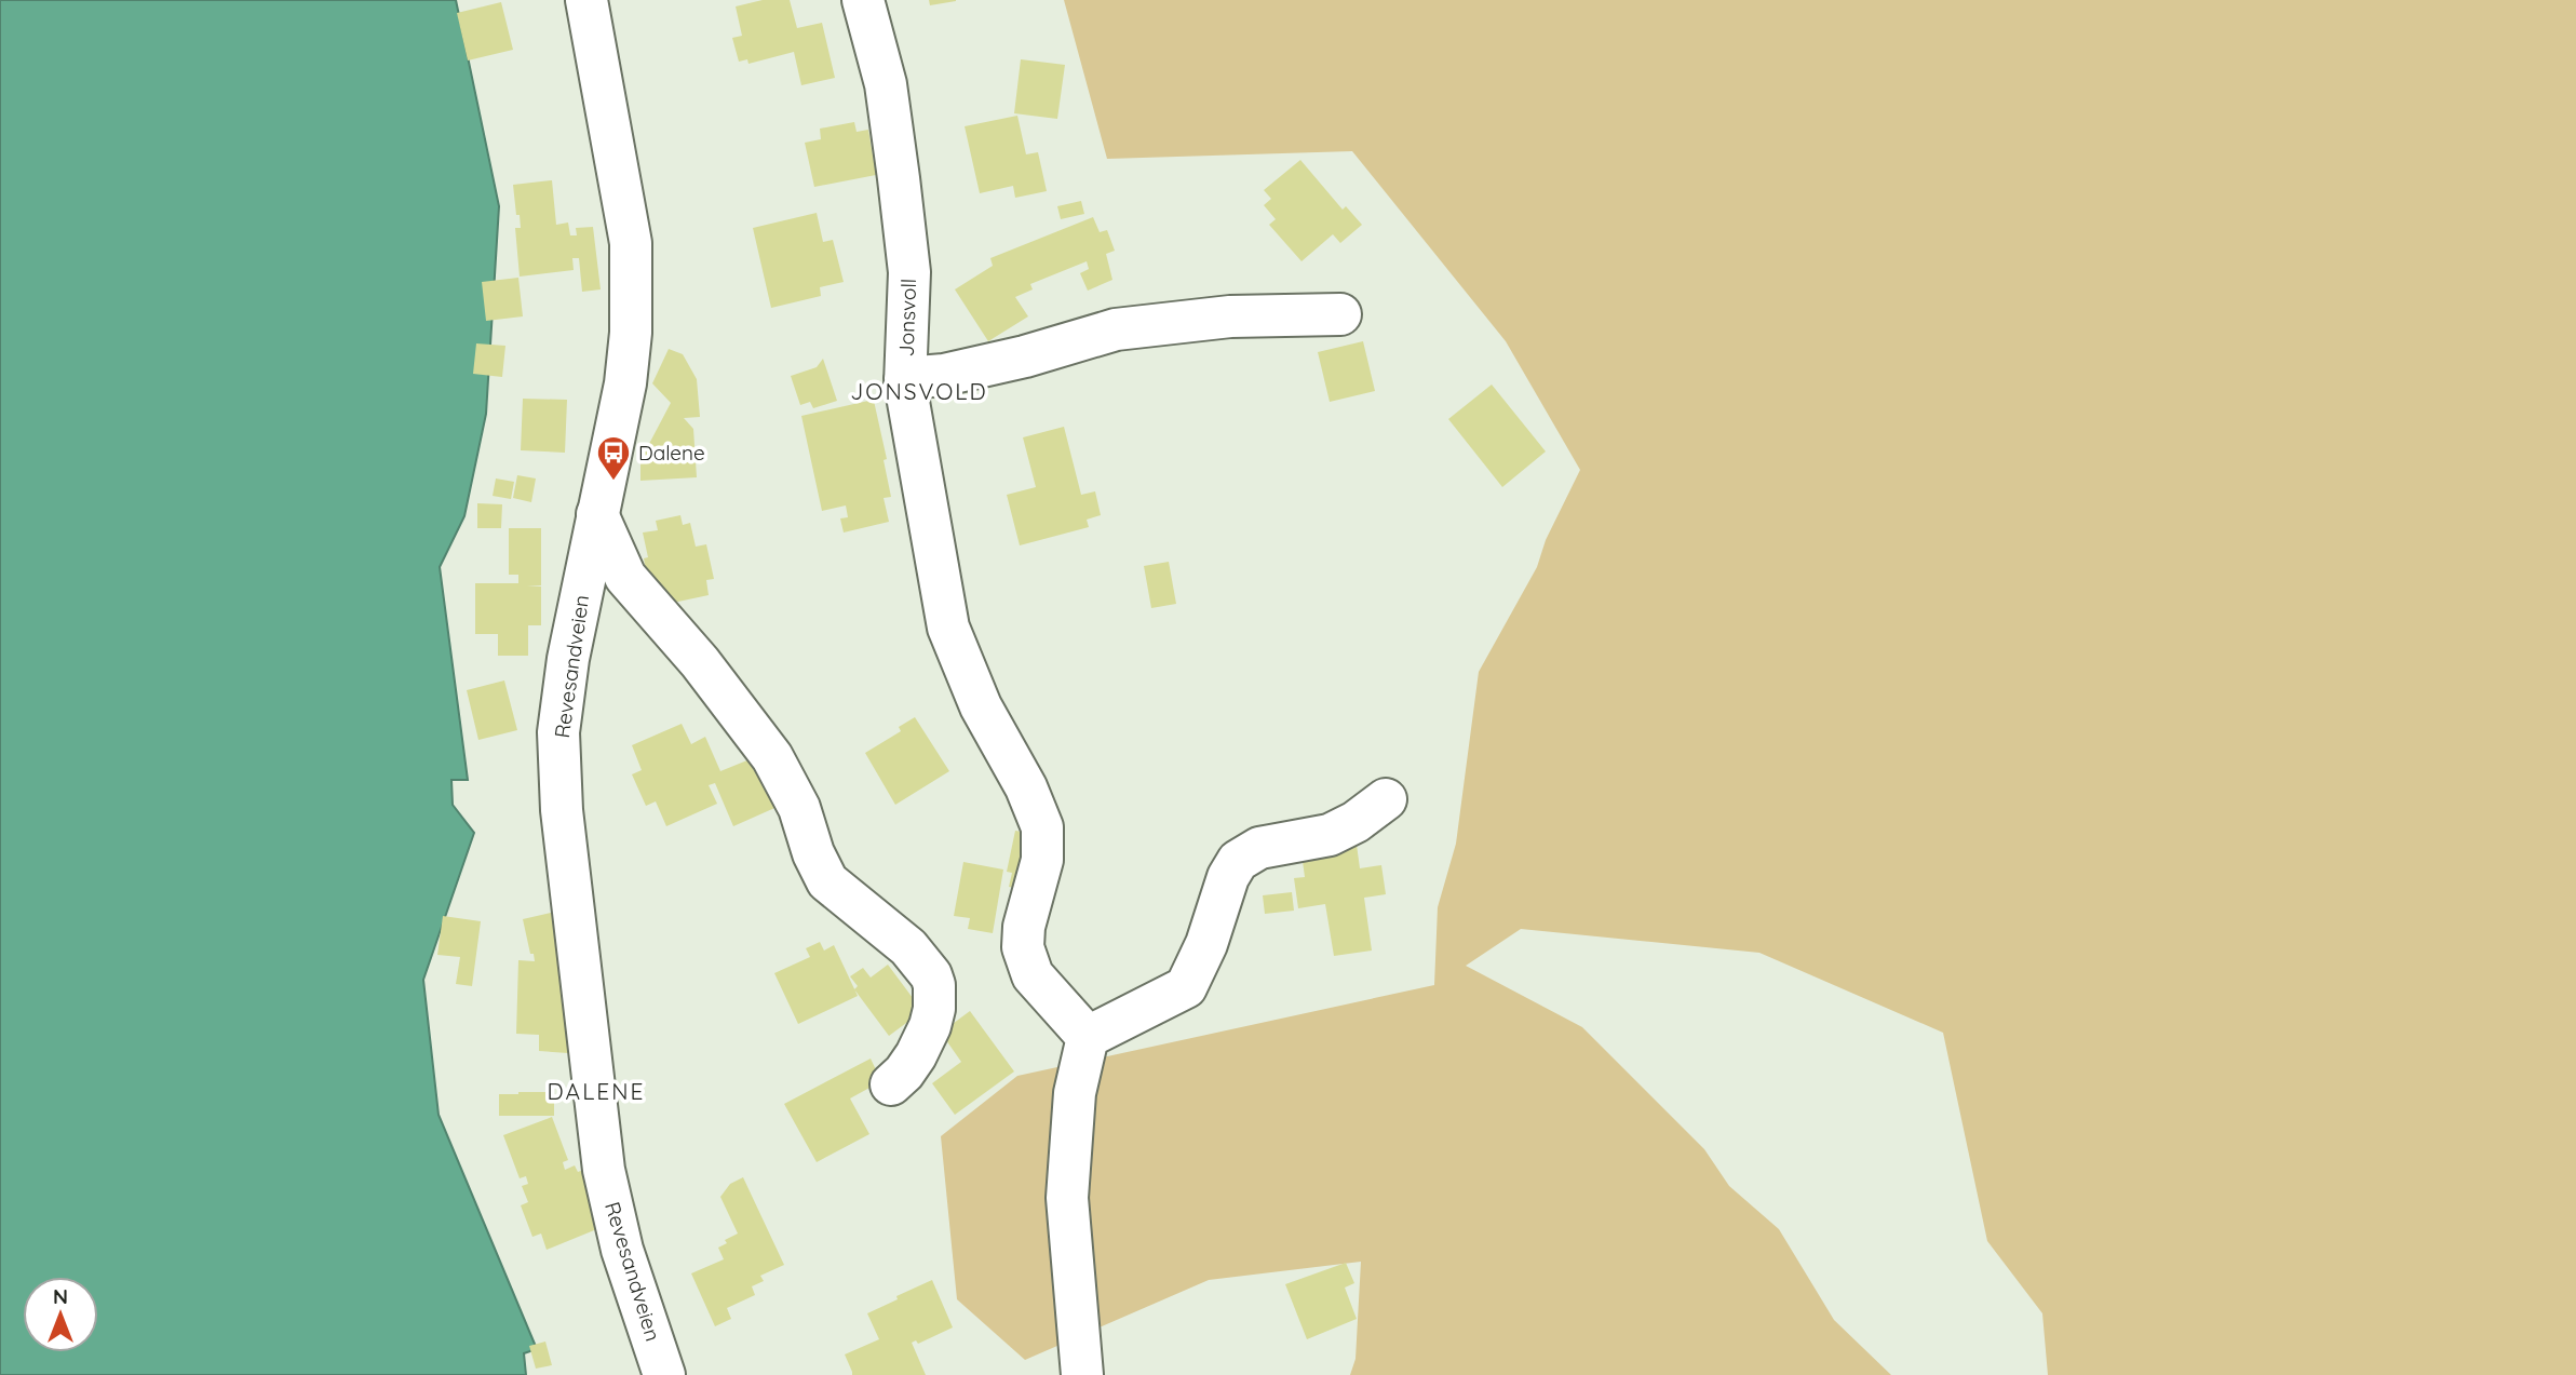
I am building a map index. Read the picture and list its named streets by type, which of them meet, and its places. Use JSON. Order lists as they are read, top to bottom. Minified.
{"streets":{"street":["Jonsvoll","Revesandveien"]},"districts":["JONSVOLD","DALENE"],"places":{"bus stop":["Dalene"]},"north":"top"}
